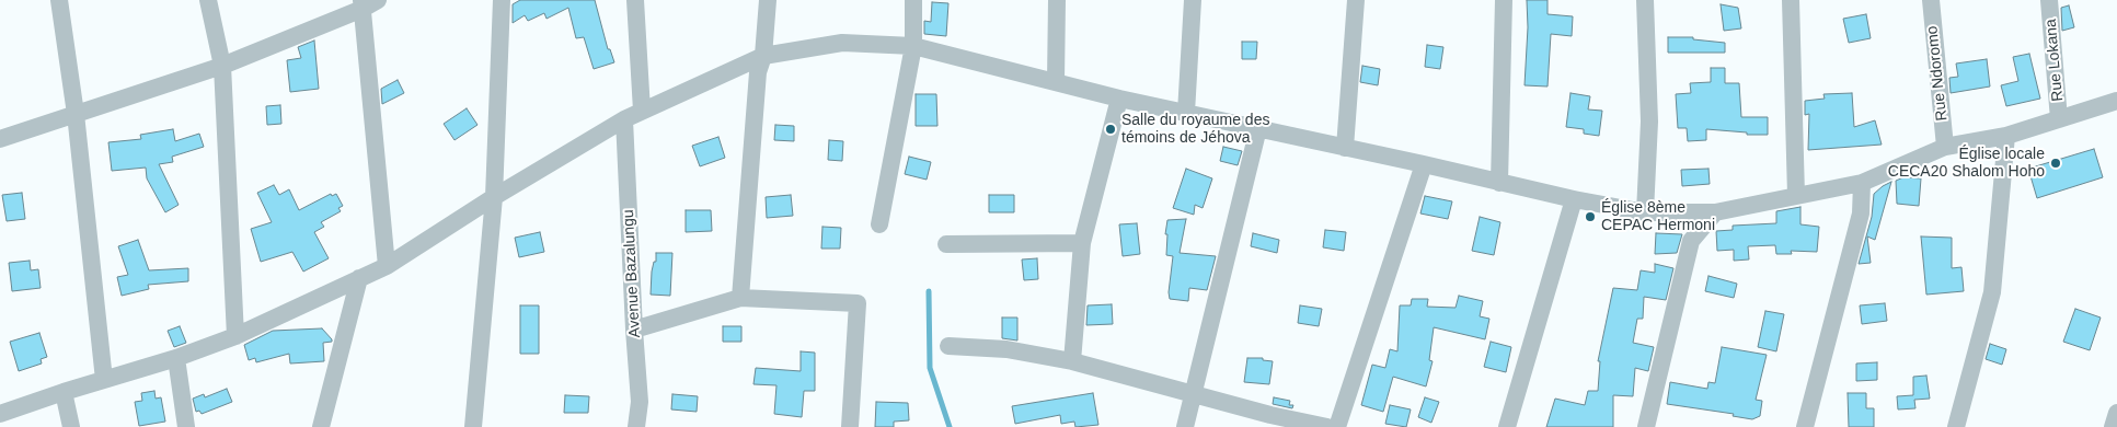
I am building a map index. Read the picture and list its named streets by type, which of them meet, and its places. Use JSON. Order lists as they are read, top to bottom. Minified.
{"streets":{"street":["Rue Lokana","Rue Ndoromo","Avenue Bazalungu"]},"places":["Salle du royaume des témoins de Jéhova","Église locale CECA20 Shalom Hoho","Église 8ème CEPAC Hermoni"]}
